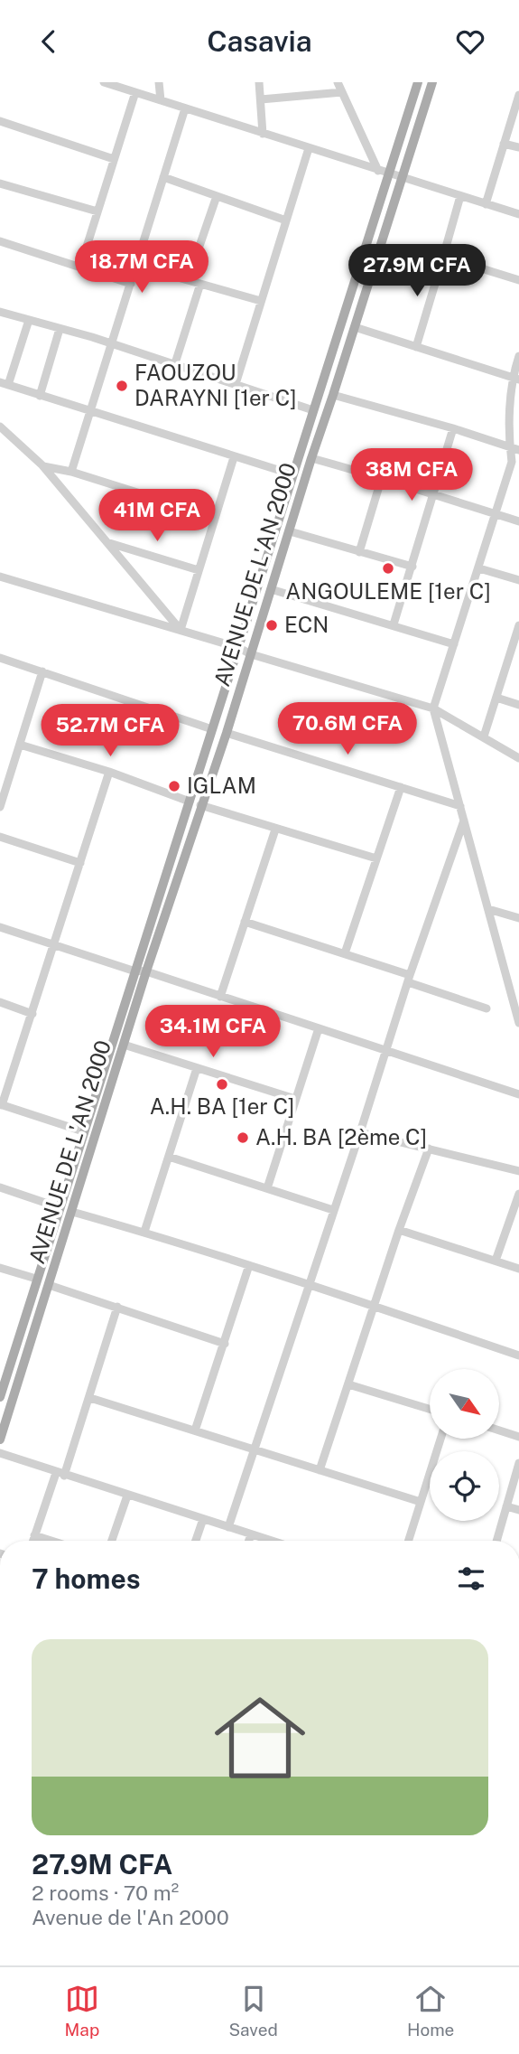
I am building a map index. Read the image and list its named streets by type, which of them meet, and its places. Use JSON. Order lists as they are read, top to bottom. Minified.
{"streets":{"main road":["AVENUE DE L'AN 2000"]},"places":["FAOUZOU DARAYNI [1er C]","ANGOULEME [1er C]","ECN","IGLAM","A.H. BA [1er C]","A.H. BA [2ème C]"],"north":"bottom right","page":{"header":"Casavia","price":["18.7M CFA","27.9M CFA","38M CFA","41M CFA","70.6M CFA","52.7M CFA","34.1M CFA"],"heading":"7 homes","list":[{"name":"27.9M CFA","note":"2 rooms · 70 m² · Avenue de l'An 2000"}],"tabs":["Map","Saved","Home"]}}
